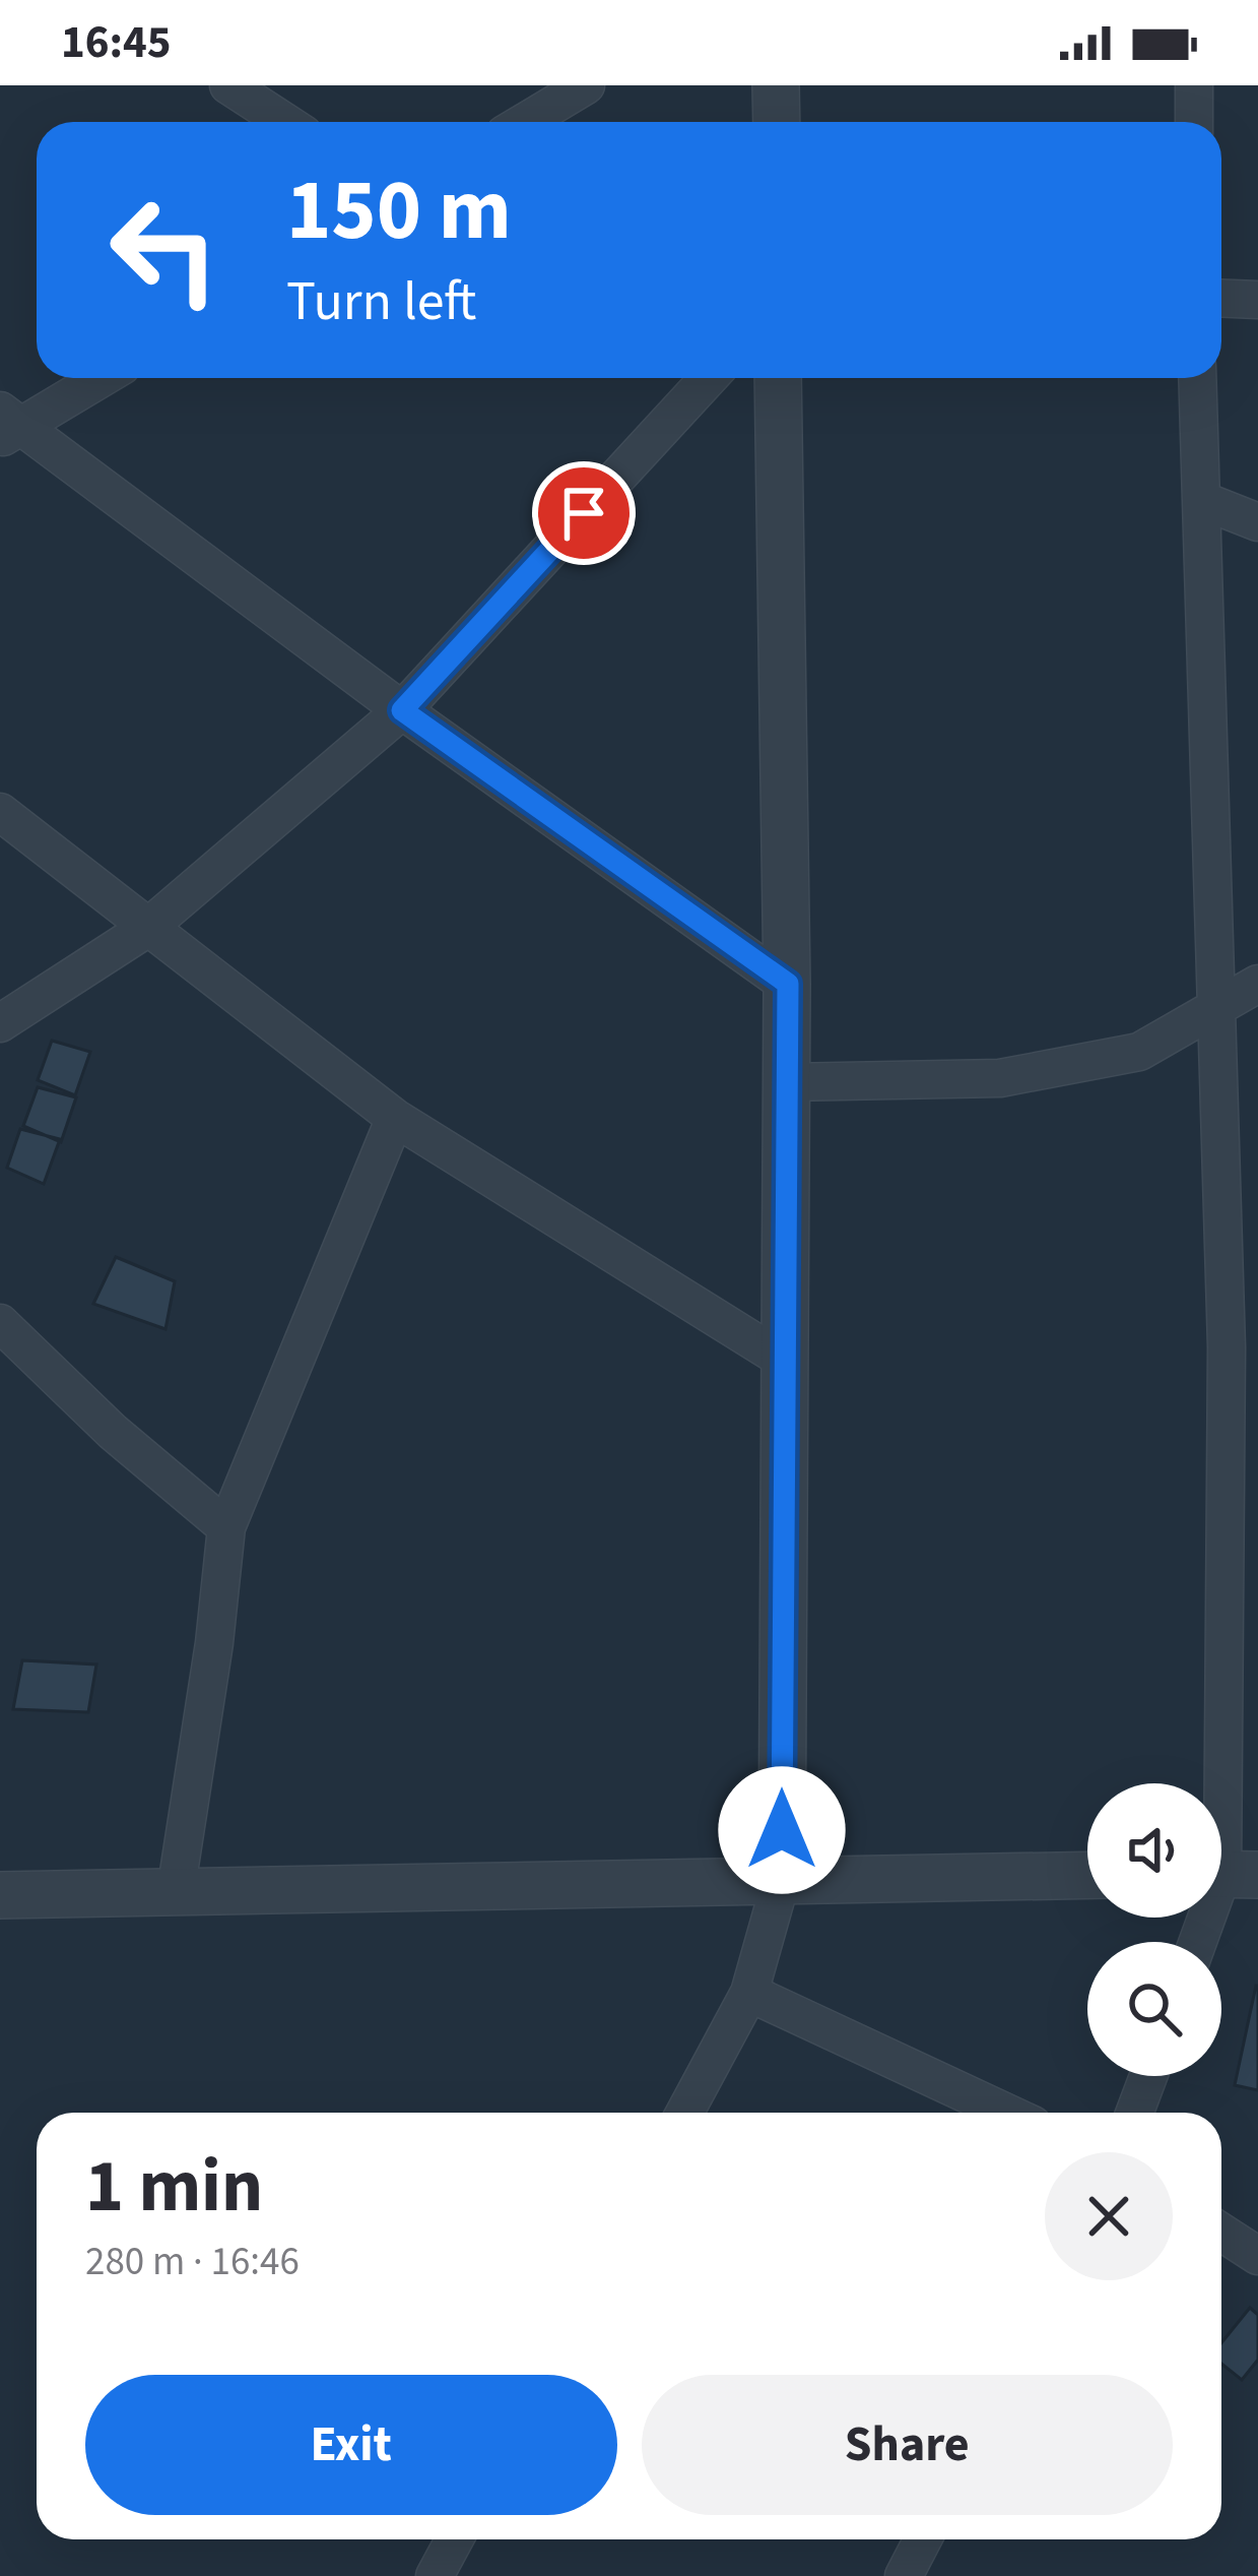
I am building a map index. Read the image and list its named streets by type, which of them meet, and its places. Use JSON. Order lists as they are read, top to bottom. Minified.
{"page":{"status":"16:45","turn":["150 m","Turn left"],"heading":["1 min","280 m · 16:46"],"buttons":["Exit","Share"]}}
